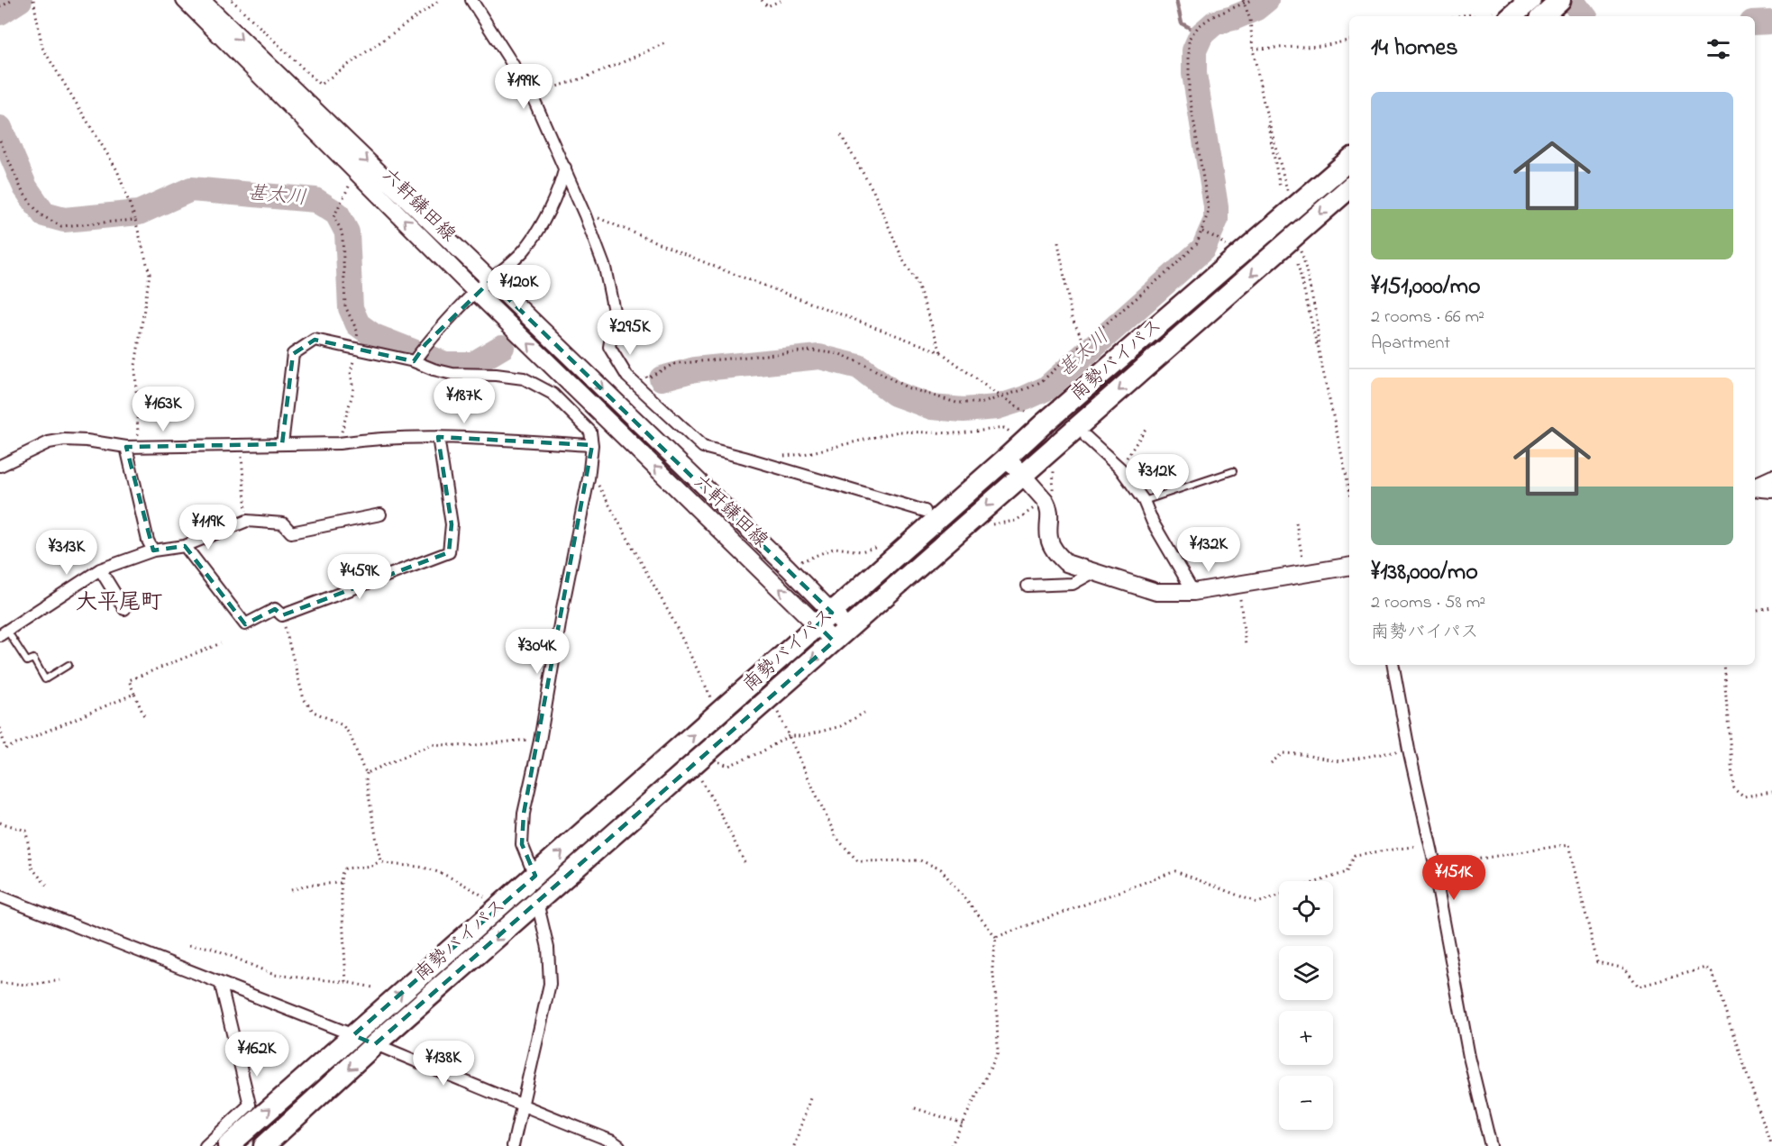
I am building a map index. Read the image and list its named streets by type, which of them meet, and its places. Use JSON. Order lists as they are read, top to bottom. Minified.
{"streets":{"highway":["南勢バイパス"],"main road":["六軒鎌田線"]},"crossings":[["六軒鎌田線","南勢バイパス"]],"districts":["大平尾町"],"water":["甚太川"],"page":{"heading":"14 homes","price":["¥199K","¥120K","¥295K","¥187K","¥163K","¥312K","¥119K","¥132K","¥313K","¥459K","¥304K","¥151K","¥162K","¥138K"],"list":[{"name":"¥151,000/mo","note":"2 rooms · 66 m² · Apartment"},{"name":"¥138,000/mo","note":"2 rooms · 58 m² · 南勢バイパス"}],"map_buttons":["+","−"]}}
